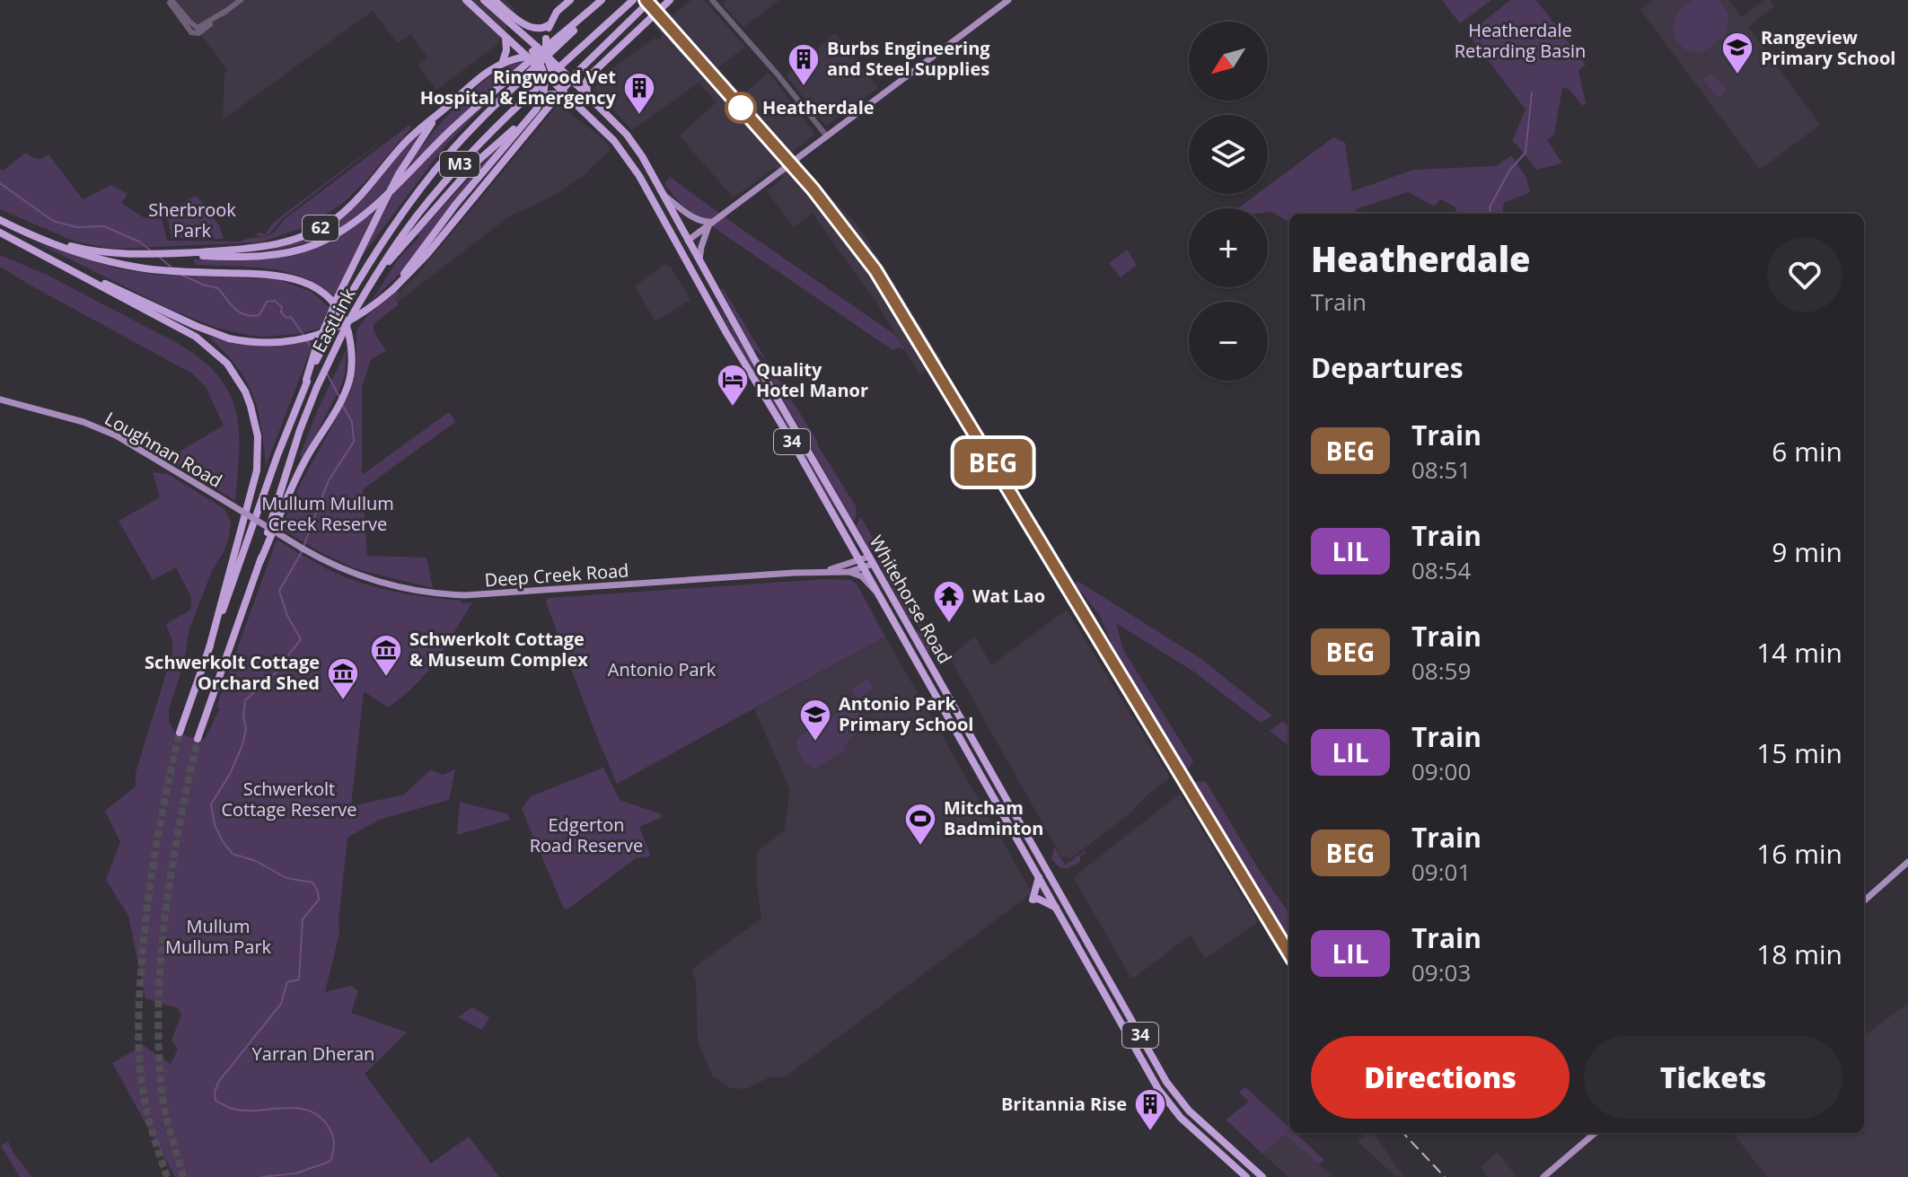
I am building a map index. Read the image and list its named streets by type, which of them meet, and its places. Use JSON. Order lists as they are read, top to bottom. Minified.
{"streets":{"highway":["M3","62","EastLink","34","Whitehorse Road"],"main road":["Loughnan Road","Deep Creek Road"]},"crossings":[["62","34"],["34","Whitehorse Road"],["Loughnan Road","Deep Creek Road"],["Deep Creek Road","Whitehorse Road"]],"parks":["Heatherdale Retarding Basin","Sherbrook Park","Mullum Mullum Creek Reserve","Antonio Park","Schwerkolt Cottage Reserve","Edgerton Road Reserve","Mullum Mullum Park","Yarran Dheran"],"places":{"school or university":["Rangeview Primary School","Antonio Park Primary School"],"building":["Burbs Engineering and Steel Supplies","Ringwood Vet Hospital & Emergency","Britannia Rise"],"other":["Heatherdale"],"hotel":["Quality Hotel Manor"],"temple":["Wat Lao"],"museum":["Schwerkolt Cottage & Museum Complex","Schwerkolt Cottage Orchard Shed"],"sports":["Mitcham Badminton"]},"north":"bottom left","page":{"on_map":"BEG","map_buttons":["+","−"],"heading":[["Heatherdale","Train"],"Departures"],"list":[{"mark":"BEG","name":"Train","note":"08:51","value":"6 min"},{"mark":"LIL","name":"Train","note":"08:54","value":"9 min"},{"mark":"BEG","name":"Train","note":"08:59","value":"14 min"},{"mark":"LIL","name":"Train","note":"09:00","value":"15 min"},{"mark":"BEG","name":"Train","note":"09:01","value":"16 min"},{"mark":"LIL","name":"Train","note":"09:03","value":"18 min"}],"buttons":["Directions","Tickets"]}}
